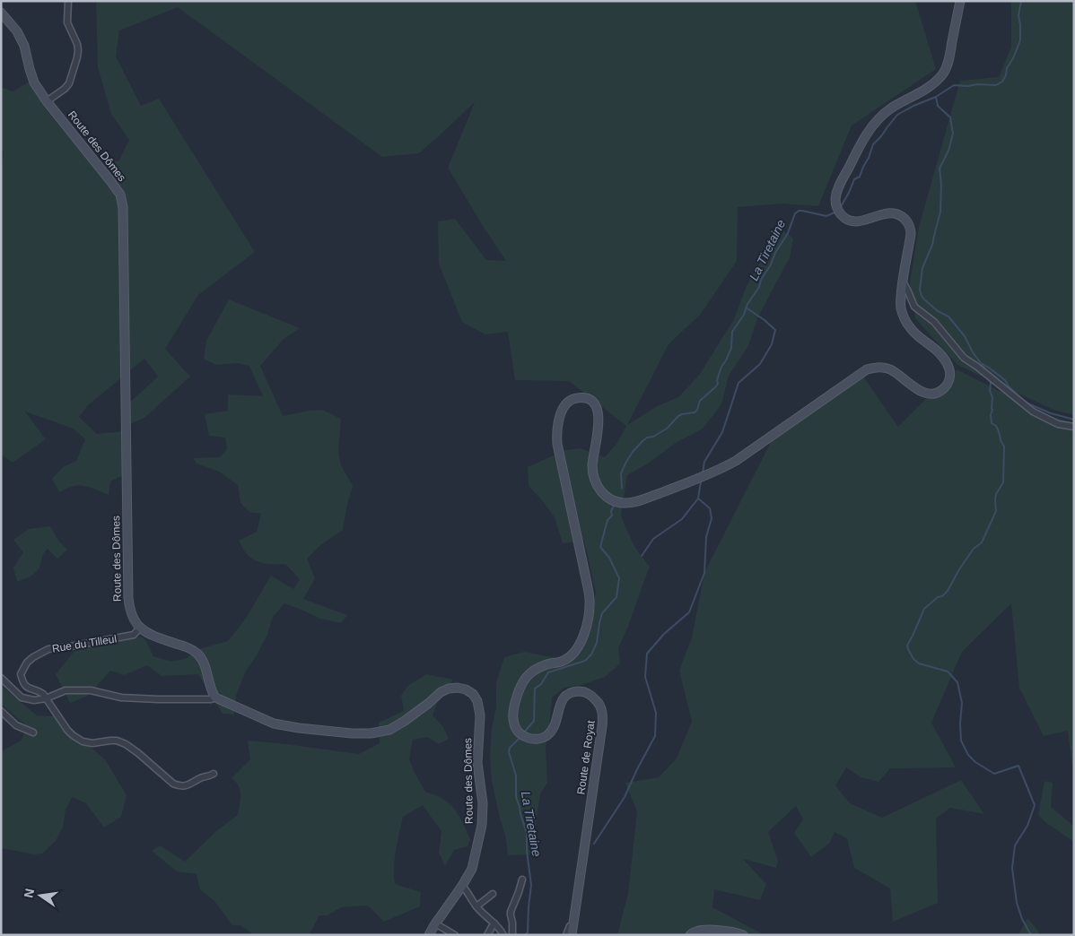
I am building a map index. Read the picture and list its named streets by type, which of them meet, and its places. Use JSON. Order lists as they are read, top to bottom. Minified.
{"streets":{"main road":["Route des Dômes","Route de Royat"],"street":["Rue du Tilleul"]},"crossings":[["Route des Dômes","Rue du Tilleul"]],"water":["La Tiretaine"],"north":"left"}
